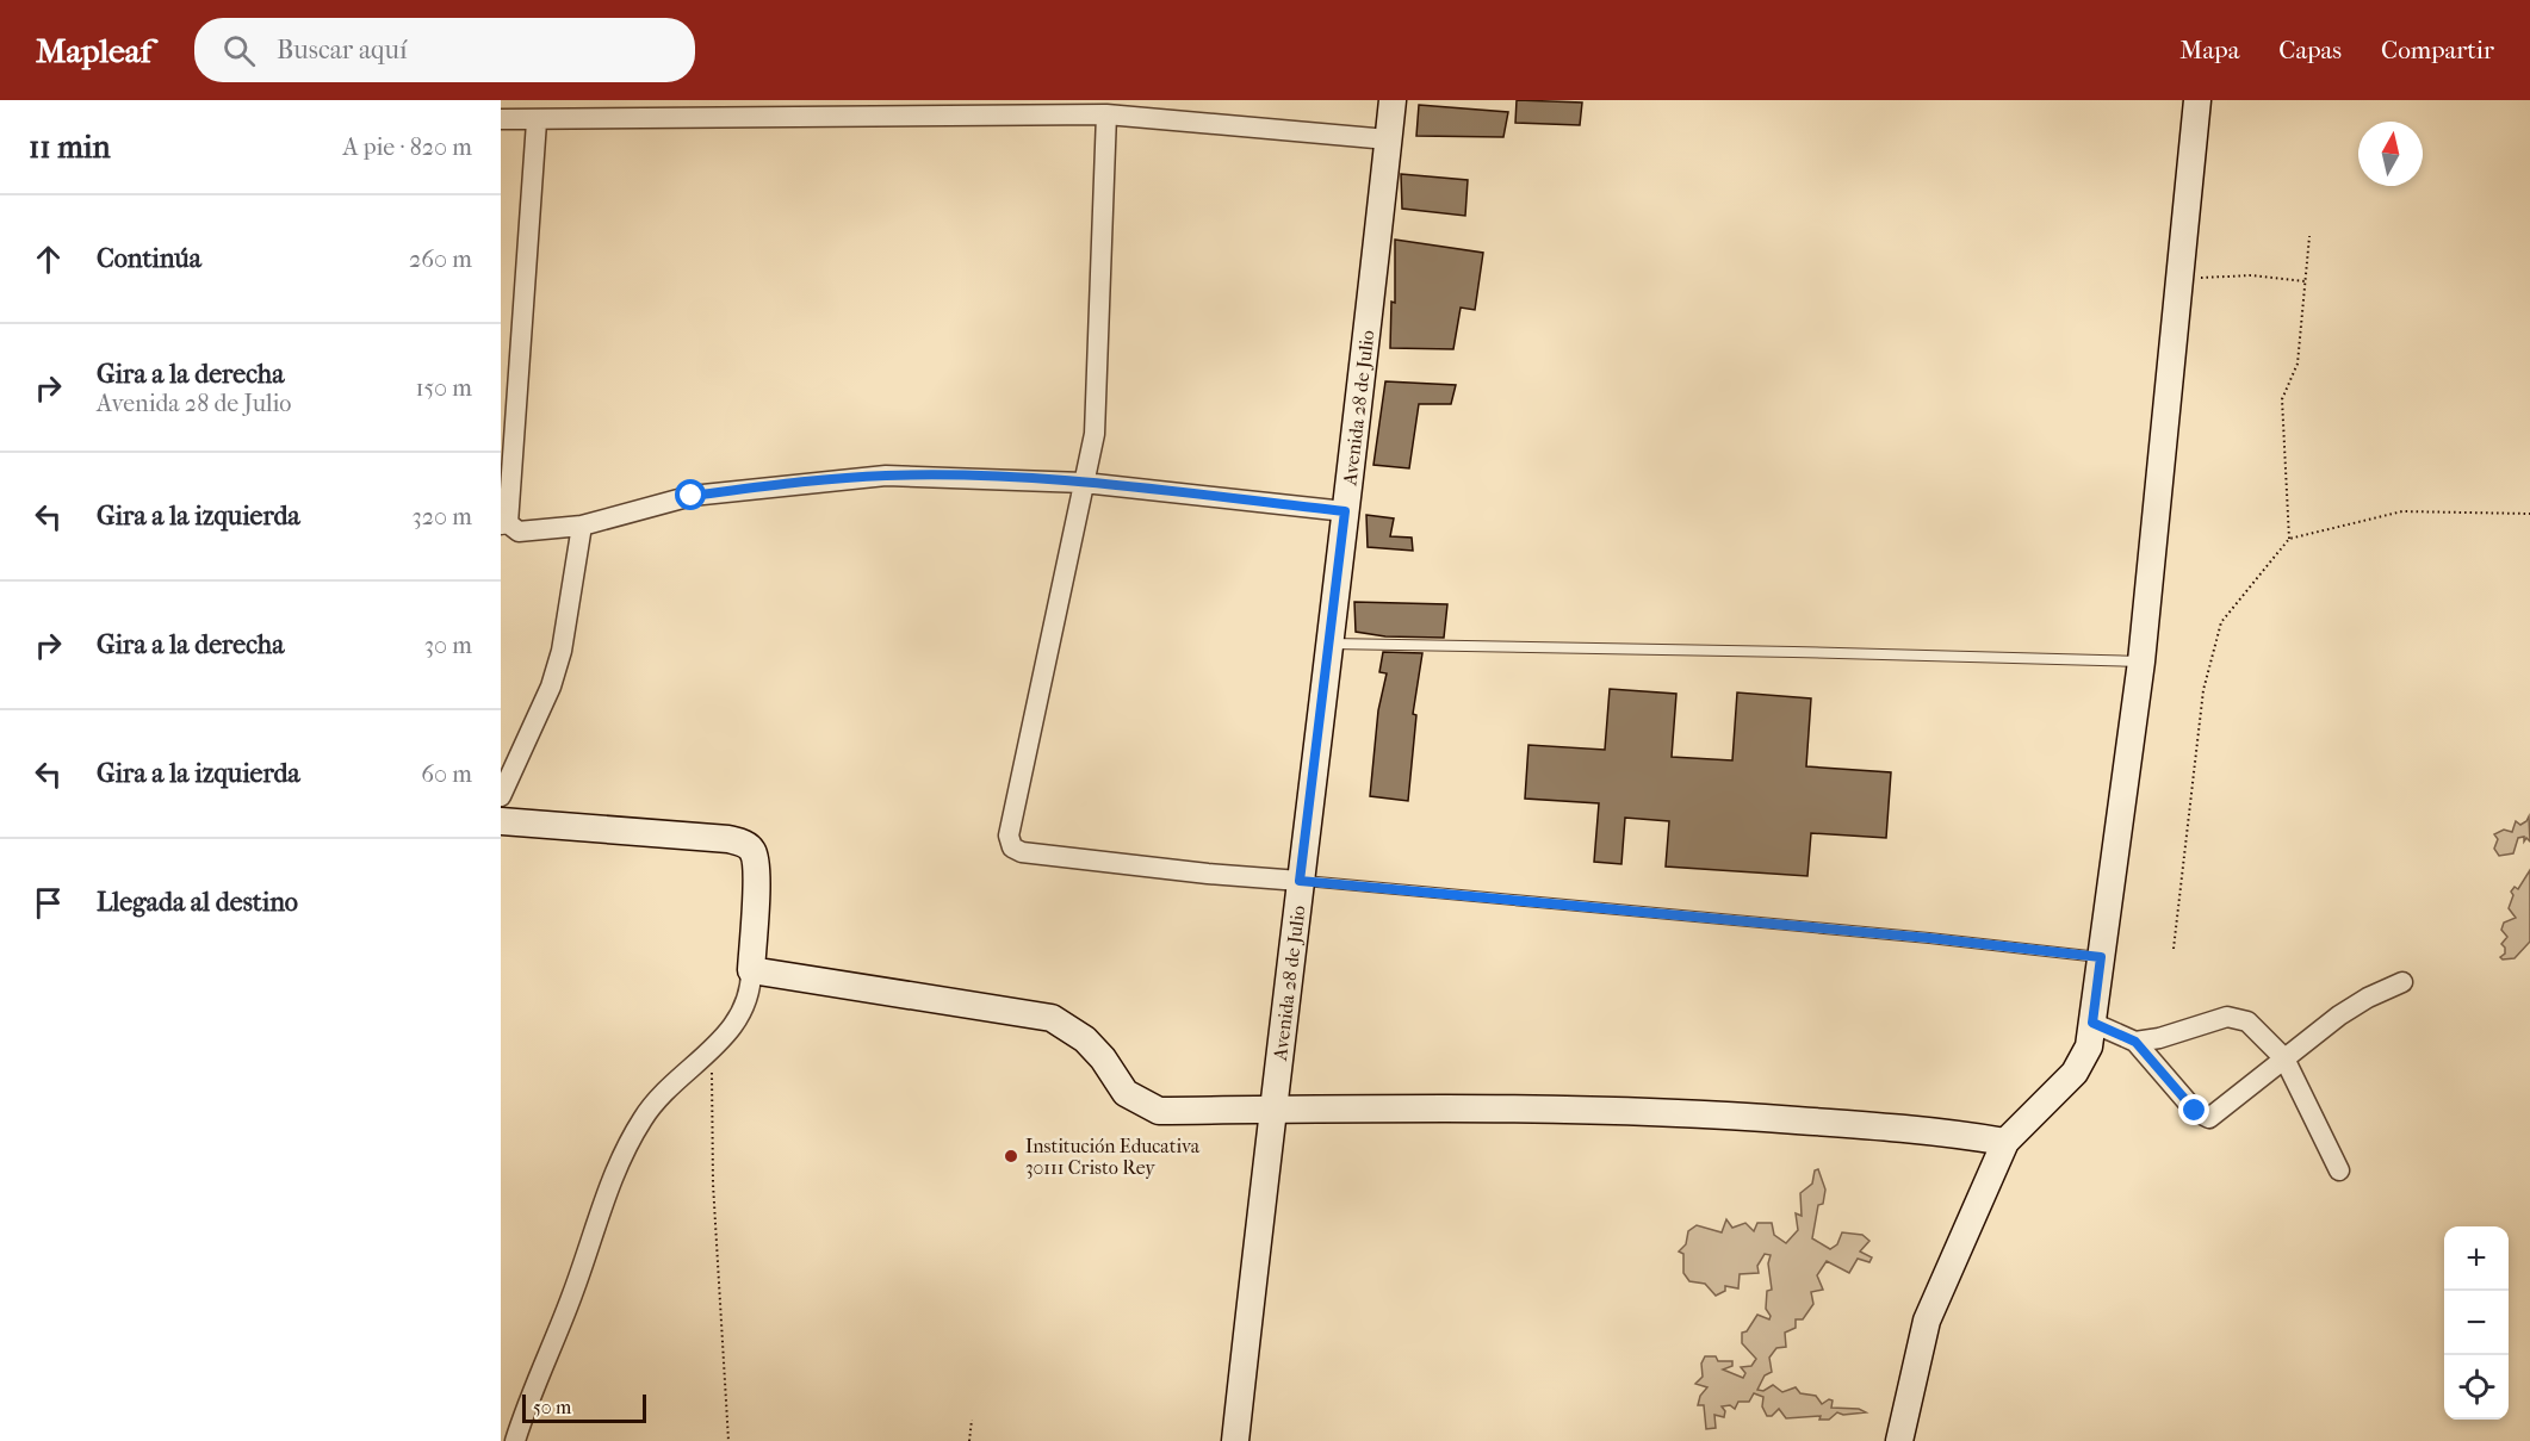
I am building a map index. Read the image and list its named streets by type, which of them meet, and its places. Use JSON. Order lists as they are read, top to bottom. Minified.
{"streets":{"street":["Avenida 28 de Julio"]},"places":["Institución Educativa 30111 Cristo Rey"],"scale_bar":"50 m","north":"top","page":{"header":"Mapleaf","search":"Buscar aquí","nav":["Mapa","Capas","Compartir"],"heading":["11 min","A pie · 820 m"],"list":[["Continúa","260 m"],["Gira a la derecha","Avenida 28 de Julio","150 m"],["Gira a la izquierda","320 m"],["Gira a la derecha","30 m"],["Gira a la izquierda","60 m"],"Llegada al destino"],"map_buttons":["+","−"],"scale":"50 m"}}
